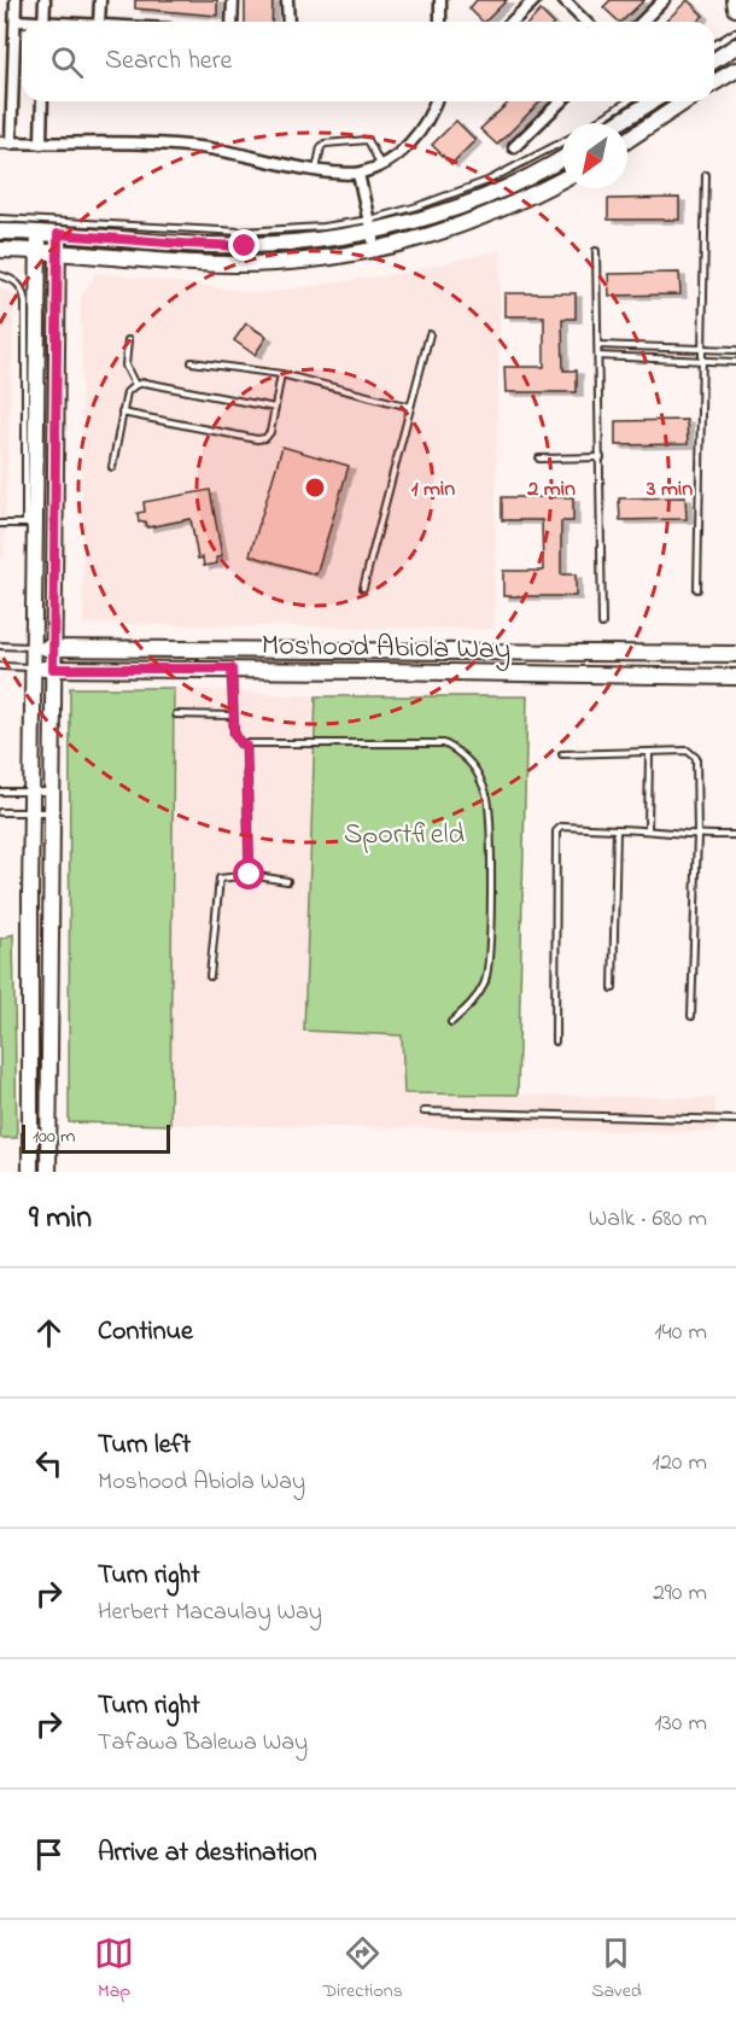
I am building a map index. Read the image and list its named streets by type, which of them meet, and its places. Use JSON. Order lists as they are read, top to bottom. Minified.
{"streets":{"main road":["Moshood Abiola Way"]},"parks":["Sportfield"],"scale_bar":"100 m","north":"bottom left","page":{"search":"Search here","scale":"100 m","heading":["9 min","Walk · 680 m"],"list":[["Continue","140 m"],["Turn left","Moshood Abiola Way","120 m"],["Turn right","Herbert Macaulay Way","290 m"],["Turn right","Tafawa Balewa Way","130 m"],"Arrive at destination"],"nav":["Map","Directions","Saved"]},"rings":["1 min","2 min","3 min"]}
